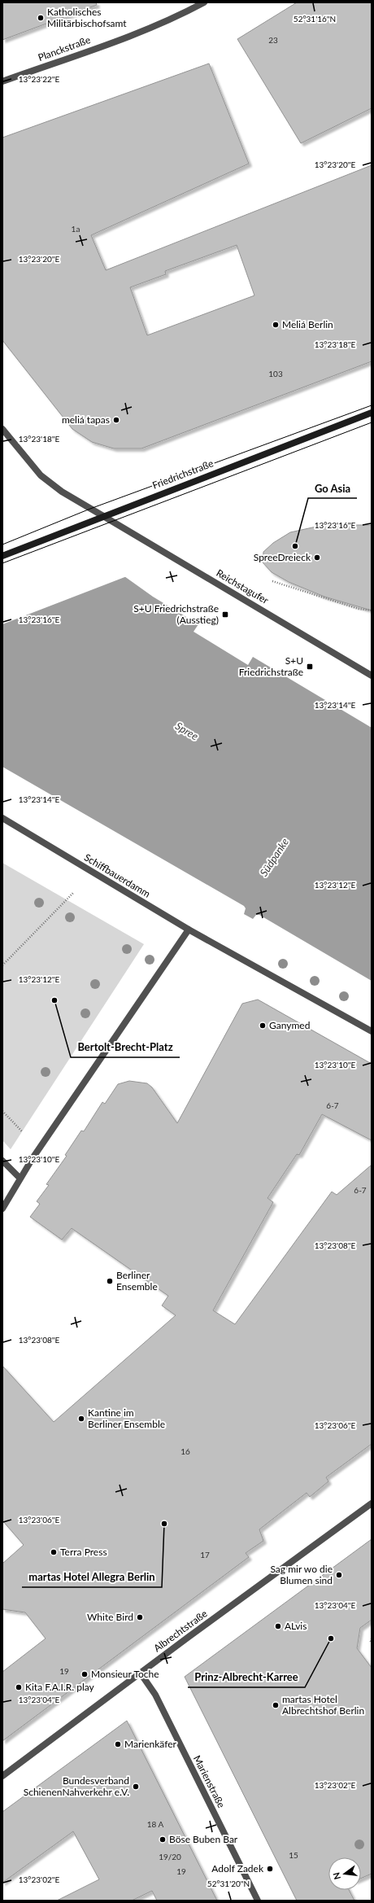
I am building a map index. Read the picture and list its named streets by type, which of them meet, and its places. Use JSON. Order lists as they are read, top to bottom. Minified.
{"streets":{"main road":["Friedrichstraße"],"street":["Planckstraße","Reichstagufer","Schiffbauerdamm","Albrechtstraße","Marienstraße"]},"crossings":[["Friedrichstraße","Reichstagufer"],["Albrechtstraße","Marienstraße"]],"water":["Spree","Südpanke"],"places":{"other":["Katholisches Militärbischofsamt","Meliá Berlin","meliá tapas","Go Asia","SpreeDreieck","Bertolt-Brecht-Platz","Ganymed","Berliner Ensemble","Kantine im Berliner Ensemble","martas Hotel Allegra Berlin","Terra Press","Sag mir wo die Blumen sind","White Bird","ALvis","Prinz-Albrecht-Karree","Monsieur Toche","Kita F.A.I.R. play","martas Hotel Albrechtshof Berlin","Marienkäfer","Bundesverband SchienenNahverkehr e.V.","Böse Buben Bar","Adolf Zadek"],"transit":["S+U Friedrichstraße (Ausstieg)","S+U Friedrichstraße"]},"house_numbers":["23","1a","103","6-7","6-7","16","17","19","18 A","15","19/20","19"],"north":"left","coordinates":["52°31'16\"N","13°23'22\"E","13°23'20\"E","13°23'18\"E","13°23'16\"E","13°23'14\"E","13°23'12\"E","13°23'10\"E","13°23'08\"E","13°23'06\"E","13°23'04\"E","13°23'02\"E","52°31'20\"N"]}
